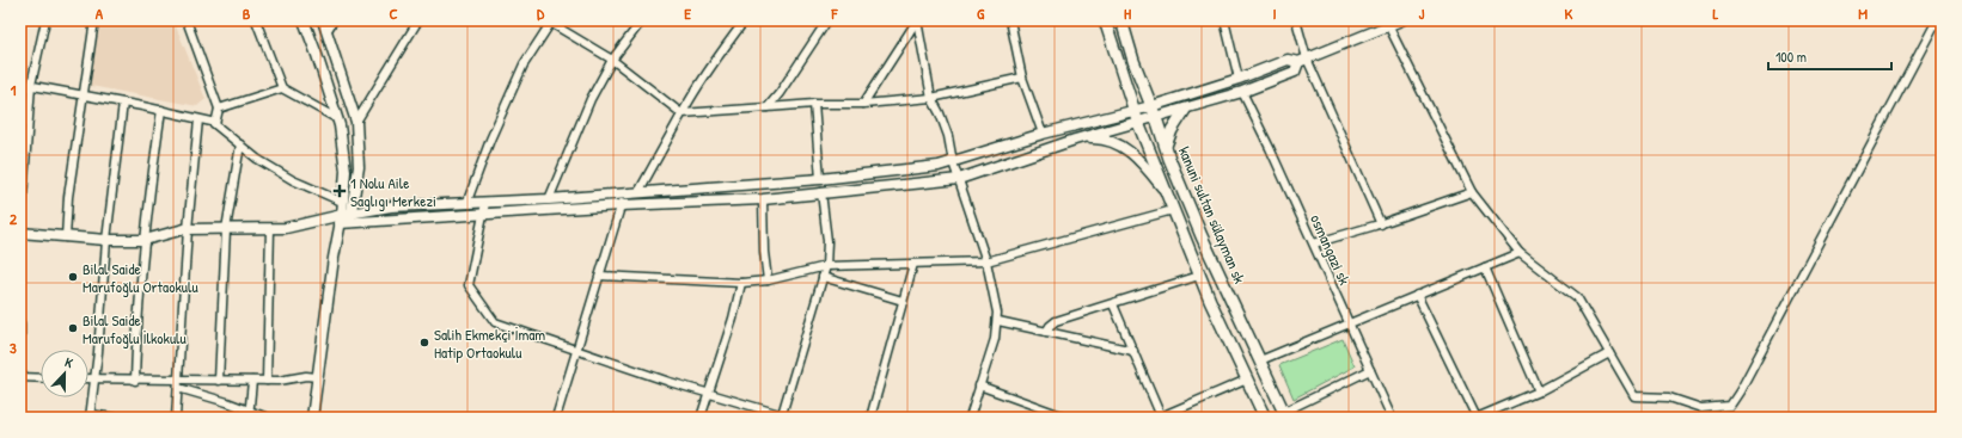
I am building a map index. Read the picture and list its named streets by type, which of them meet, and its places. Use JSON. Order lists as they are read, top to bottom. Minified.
{"streets":{"main road":["kanuni sultan sülayman sk"],"street":["osmangazi sk"]},"places":{"health":["1 Nolu Aile Saglıgı Merkezi"],"other":["Bilal Saide Marufoğlu Ortaokulu","Bilal Saide Marufoğlu İlkokulu","Salih Ekmekçi İmam Hatip Ortaokulu"]},"scale_bar":"100 m","north":"top","grid":{"columns":["A","B","C","D","E","F","G","H","I","J","K","L","M"],"rows":["1","2","3"]}}
